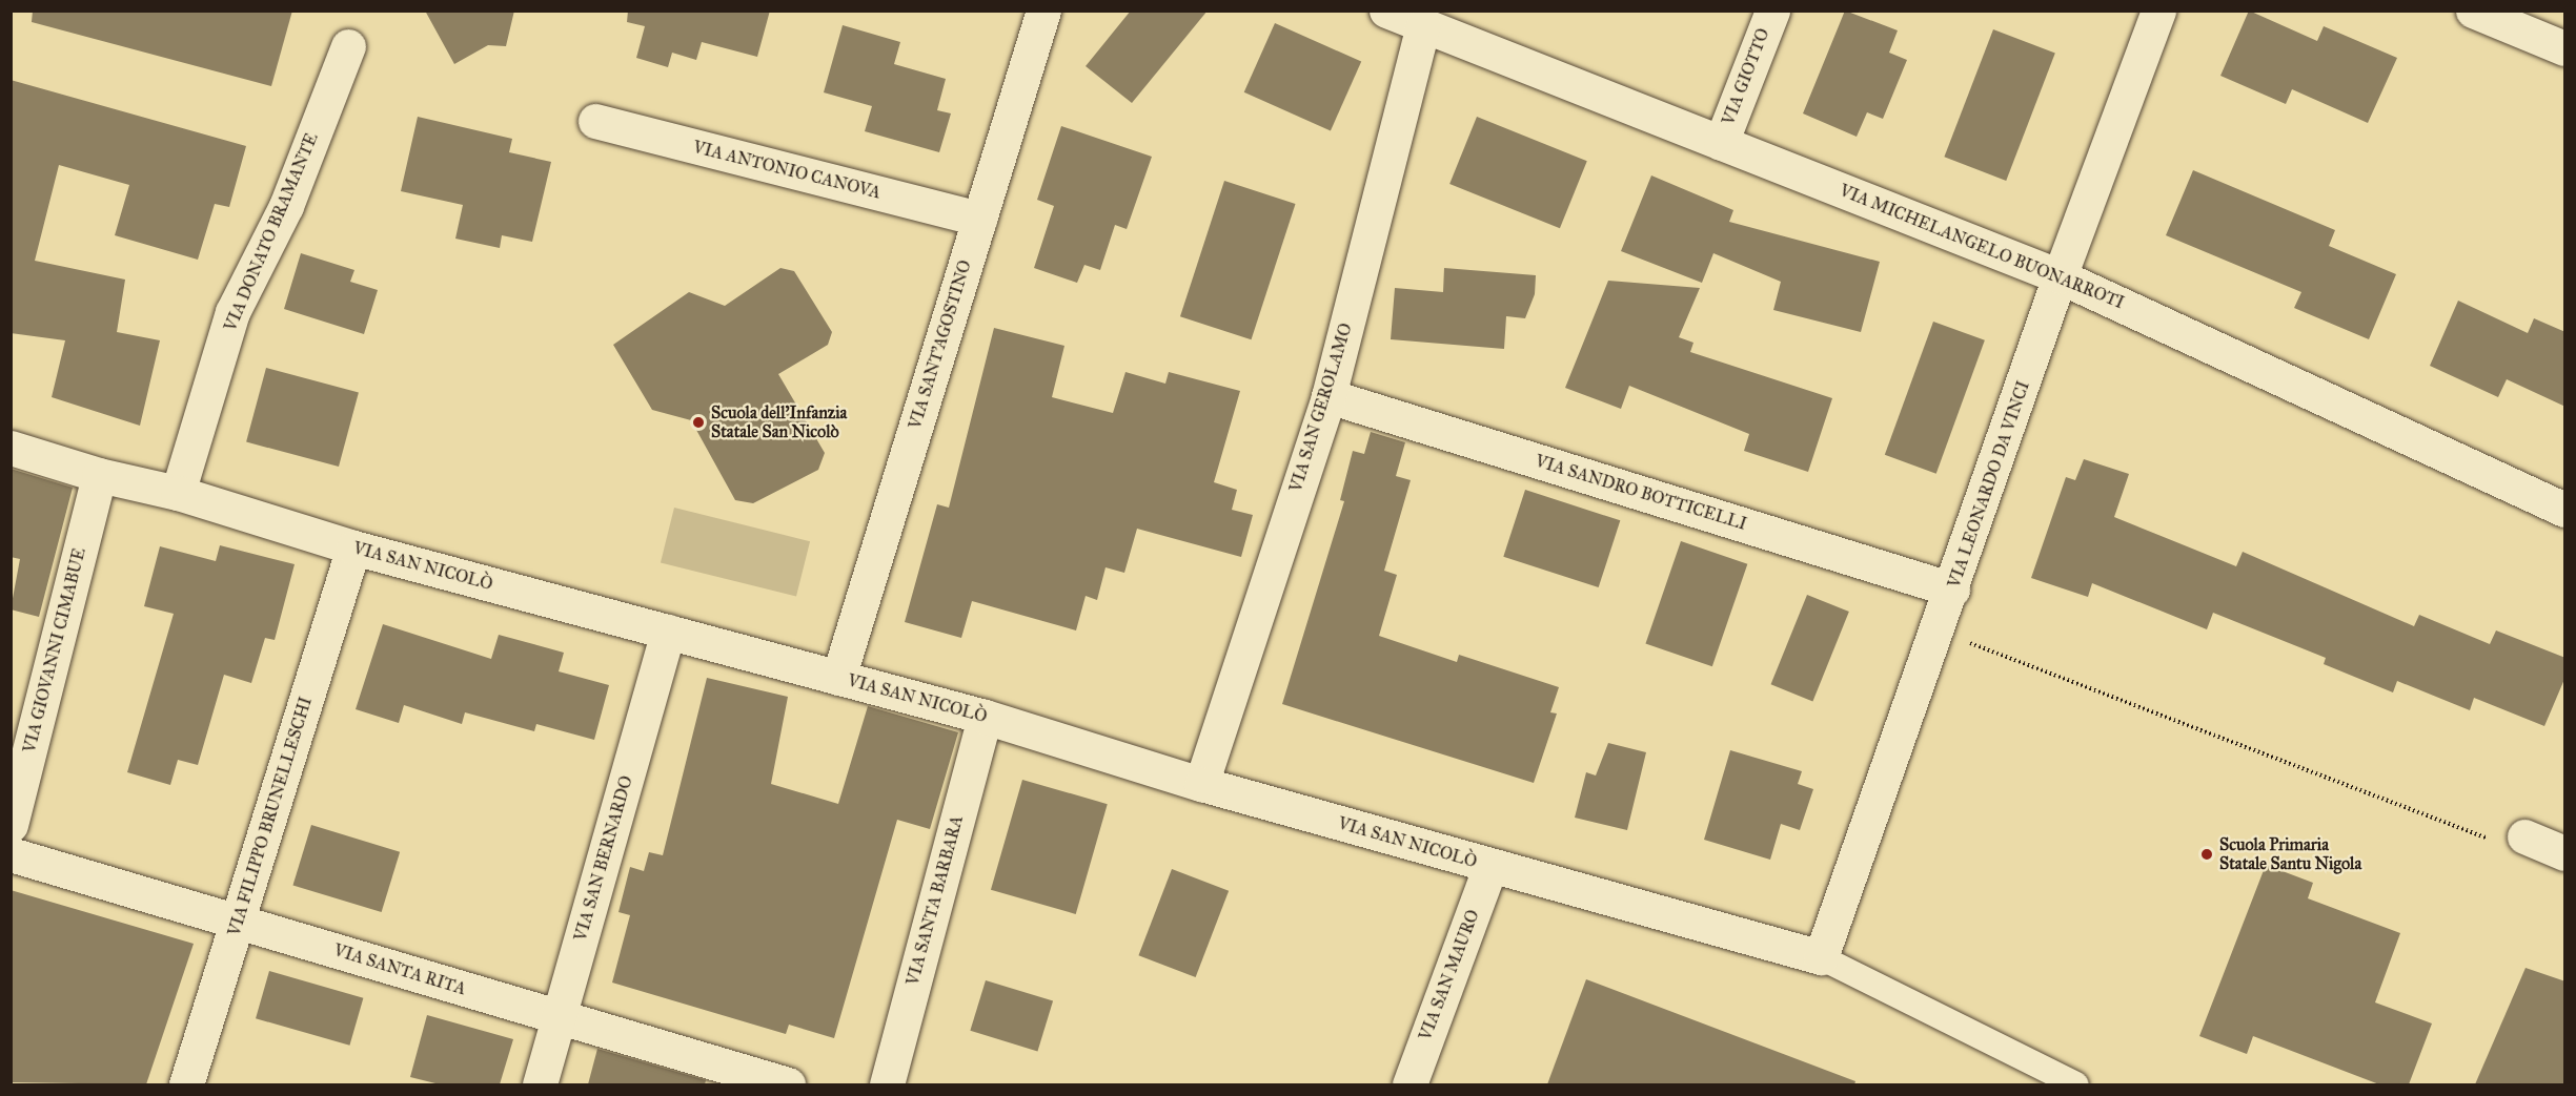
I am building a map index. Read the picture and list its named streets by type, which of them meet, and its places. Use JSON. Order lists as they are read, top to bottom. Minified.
{"streets":{"street":["VIA GIOTTO","VIA ANTONIO CANOVA","VIA DONATO BRAMANTE","VIA MICHELANGELO BUONARROTI","VIA SANT'AGOSTINO","VIA SAN GEROLAMO","VIA LEONARDO DA VINCI","VIA SANDRO BOTTICELLI","VIA SAN NICOLÒ","VIA GIOVANNI CIMABUE","VIA FILIPPO BRUNELLESCHI","VIA SAN BERNARDO","VIA SANTA BARBARA","VIA SANTA RITA","VIA SAN MAURO"]},"crossings":[["VIA GIOTTO","VIA MICHELANGELO BUONARROTI"],["VIA ANTONIO CANOVA","VIA SANT'AGOSTINO"],["VIA DONATO BRAMANTE","VIA SAN NICOLÒ"],["VIA MICHELANGELO BUONARROTI","VIA SAN GEROLAMO"],["VIA MICHELANGELO BUONARROTI","VIA LEONARDO DA VINCI"],["VIA SANT'AGOSTINO","VIA SAN NICOLÒ"],["VIA SAN GEROLAMO","VIA SANDRO BOTTICELLI"],["VIA SAN GEROLAMO","VIA SAN NICOLÒ"],["VIA LEONARDO DA VINCI","VIA SANDRO BOTTICELLI"],["VIA LEONARDO DA VINCI","VIA SAN NICOLÒ"],["VIA SAN NICOLÒ","VIA GIOVANNI CIMABUE"],["VIA SAN NICOLÒ","VIA FILIPPO BRUNELLESCHI"],["VIA SAN NICOLÒ","VIA SAN BERNARDO"],["VIA SAN NICOLÒ","VIA SANTA BARBARA"],["VIA SAN NICOLÒ","VIA SAN MAURO"],["VIA FILIPPO BRUNELLESCHI","VIA SANTA RITA"],["VIA SAN BERNARDO","VIA SANTA RITA"]],"places":["Scuola dell'Infanzia Statale San Nicolò","Scuola Primaria Statale Santu Nigola"]}
